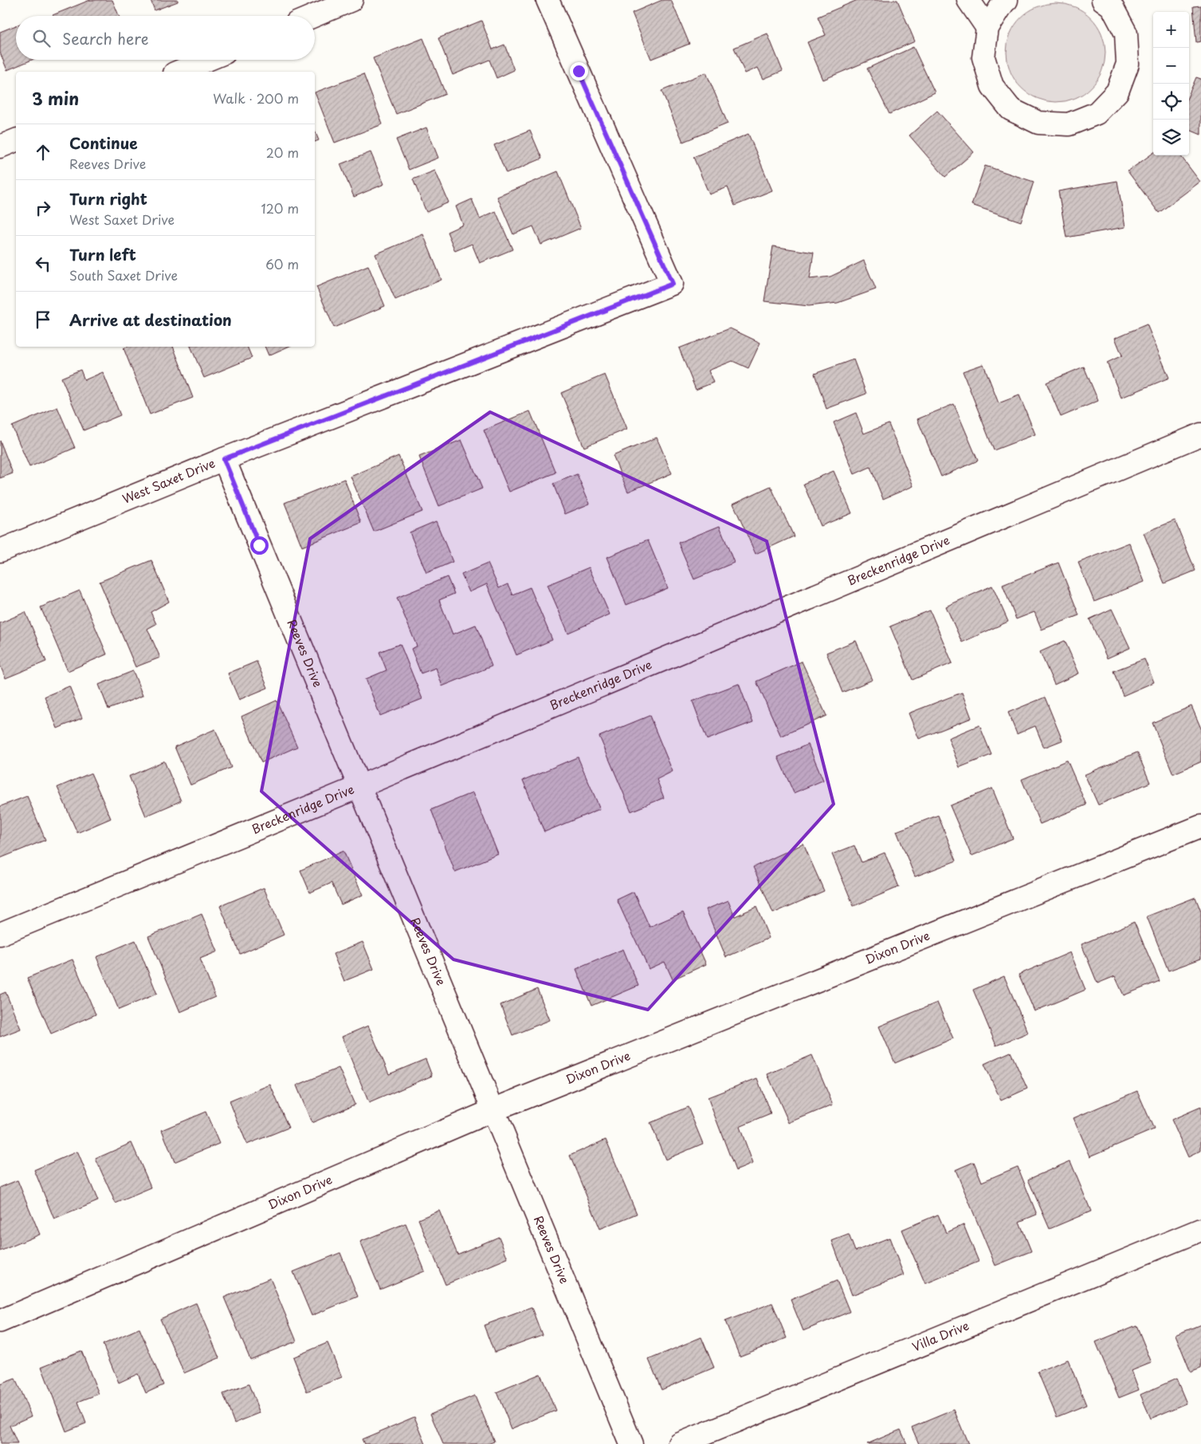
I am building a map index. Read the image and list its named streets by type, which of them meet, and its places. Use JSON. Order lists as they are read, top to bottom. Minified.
{"streets":{"street":["West Saxet Drive","Breckenridge Drive","Reeves Drive","Dixon Drive","Villa Drive"]},"crossings":[["West Saxet Drive","Reeves Drive"],["Breckenridge Drive","Reeves Drive"],["Reeves Drive","Dixon Drive"]],"page":{"map_buttons":["+","−"],"search":"Search here","heading":["3 min","Walk · 200 m"],"list":[["Continue","Reeves Drive","20 m"],["Turn right","West Saxet Drive","120 m"],["Turn left","South Saxet Drive","60 m"],"Arrive at destination"]}}
